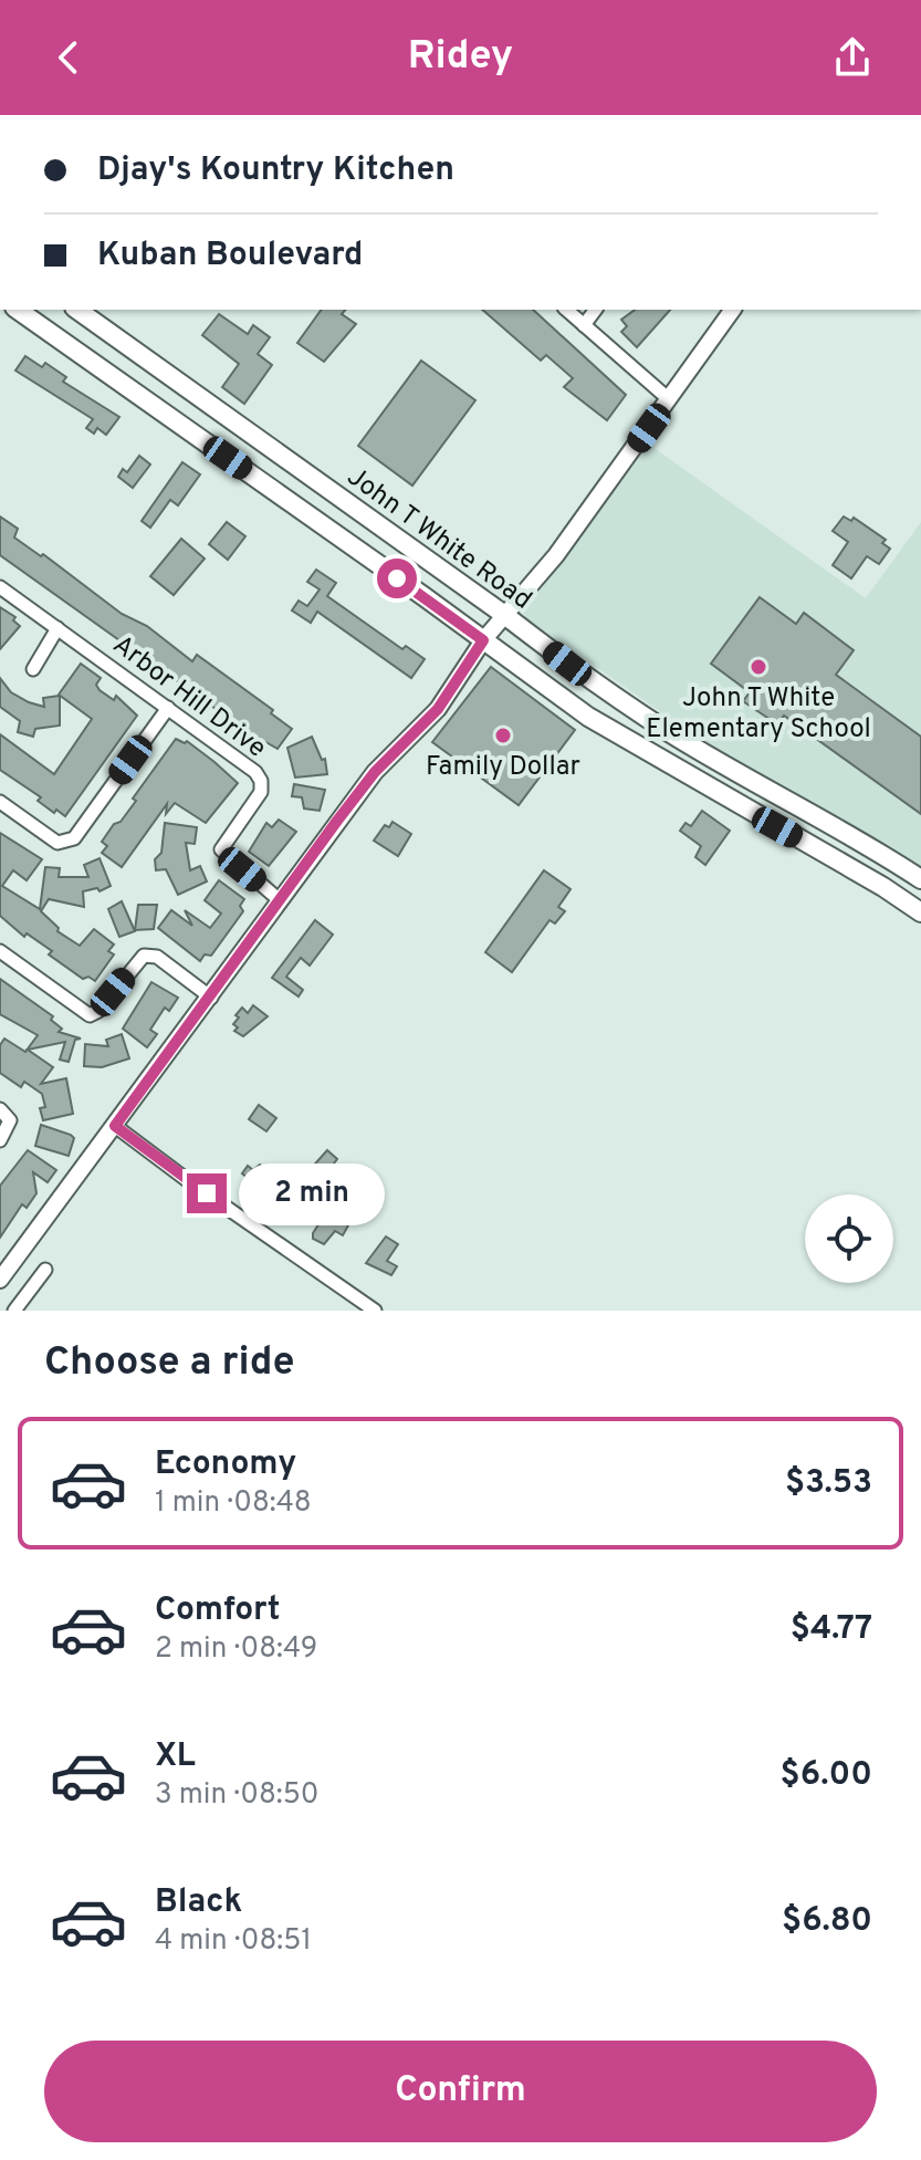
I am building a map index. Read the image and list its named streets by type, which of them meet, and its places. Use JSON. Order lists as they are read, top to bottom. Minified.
{"streets":{"main road":["John T White Road"],"street":["Arbor Hill Drive"]},"places":["John T White Elementary School","Family Dollar"],"page":{"header":"Ridey","banner":["Djay's Kountry Kitchen","Kuban Boulevard"],"bubble":"2 min","heading":"Choose a ride","list":[{"name":"Economy","note":"1 min · 08:48","value":"$3.53"},{"name":"Comfort","note":"2 min · 08:49","value":"$4.77"},{"name":"XL","note":"3 min · 08:50","value":"$6.00"},{"name":"Black","note":"4 min · 08:51","value":"$6.80"}],"buttons":"Confirm"}}
